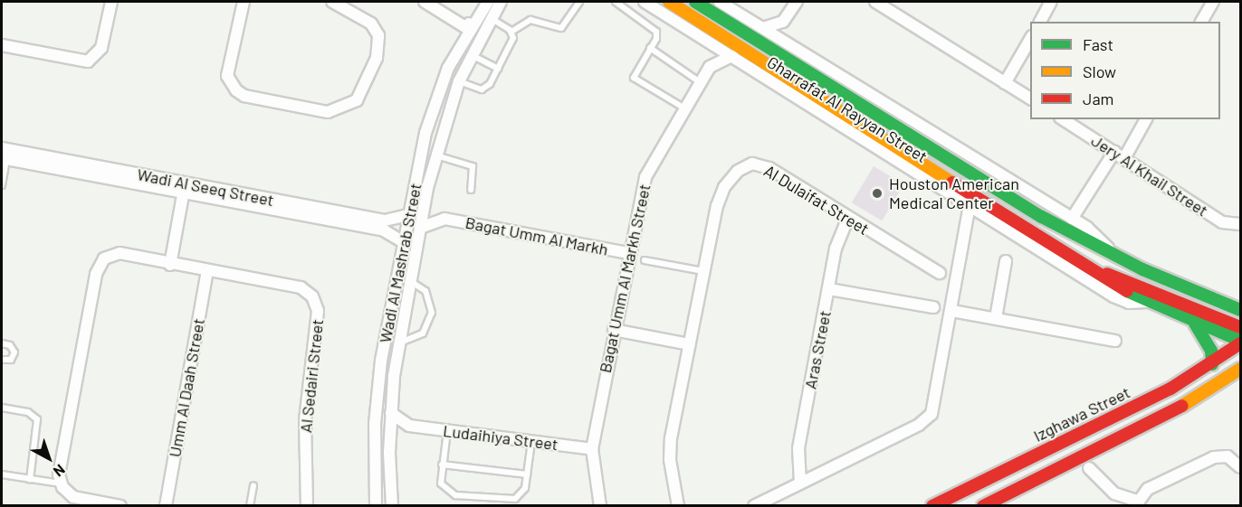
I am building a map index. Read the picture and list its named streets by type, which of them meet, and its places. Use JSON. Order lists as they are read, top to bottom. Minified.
{"streets":{"main road":["Gharrafat Al Rayyan Street","Izghawa Street"],"street":["Jery Al Khail Street","Wadi Al Seeq Street","Al Dulaifat Street","Bagat Umm Al Markh","Wadi Al Mashrab Street","Bagat Umm Al Markh Street","Aras Street","Al Sedairi Street","Umm Al Daah Street","Ludaihiya Street"]},"crossings":[["Gharrafat Al Rayyan Street","Izghawa Street"],["Wadi Al Seeq Street","Wadi Al Mashrab Street"],["Al Dulaifat Street","Aras Street"],["Bagat Umm Al Markh","Wadi Al Mashrab Street"],["Bagat Umm Al Markh","Bagat Umm Al Markh Street"],["Wadi Al Mashrab Street","Ludaihiya Street"],["Bagat Umm Al Markh Street","Ludaihiya Street"],["Al Sedairi Street","Umm Al Daah Street"]],"places":["Houston American Medical Center"],"legend":["Fast","Slow","Jam"],"north":"bottom right"}
